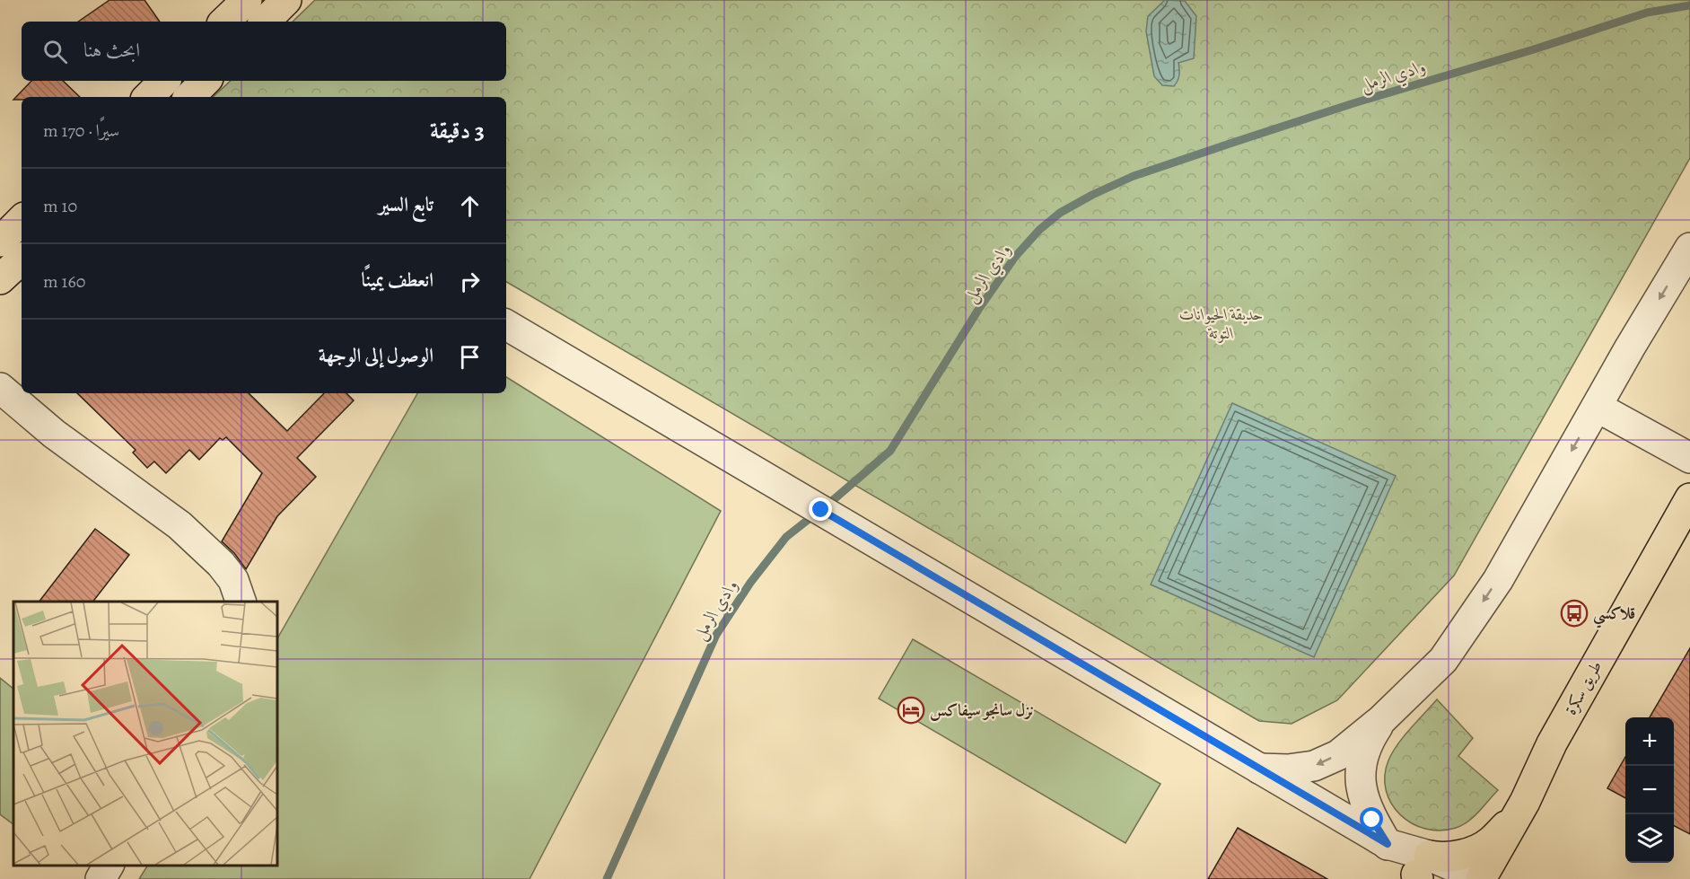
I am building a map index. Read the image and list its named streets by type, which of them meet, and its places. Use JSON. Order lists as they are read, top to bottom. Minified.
{"streets":{"main road":["طريق سكرة"]},"water":["وادي الرمل"],"parks":["حديقة الحيوانات التوتة"],"places":{"bus stop":["قلاكسي"],"hotel":["نزل سانجو سيفاكس"]},"page":{"search":"ابحث هنا","heading":["3 دقيقة","سيرًا · 170 m"],"list":[["تابع السير","10 m"],["انعطف يمينًا","160 m"],"الوصول إلى الوجهة"],"map_buttons":["+","−"]}}
